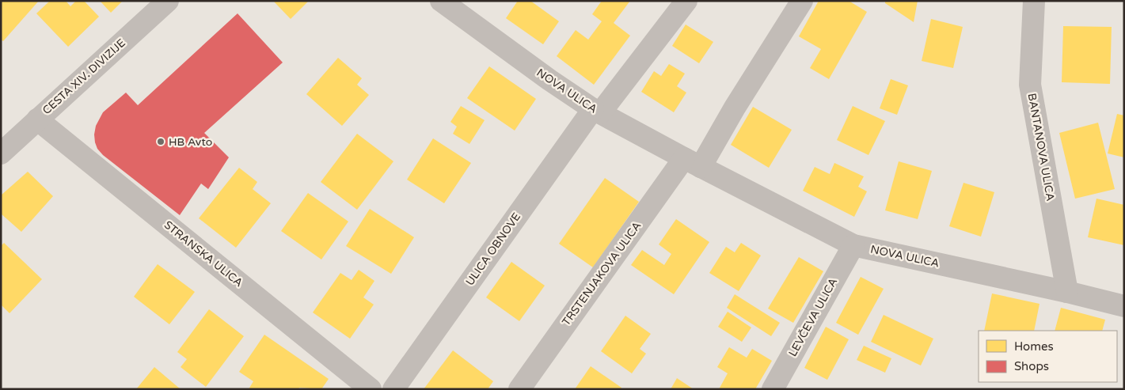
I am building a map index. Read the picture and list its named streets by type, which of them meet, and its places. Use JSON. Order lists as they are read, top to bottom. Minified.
{"streets":{"street":["CESTA XIV. DIVIZIJE","NOVA ULICA","BANTANOVA ULICA","ULICA OBNOVE","STRANSKA ULICA","TRSTENJAKOVA ULICA","LEVČEVA ULICA"]},"crossings":[["CESTA XIV. DIVIZIJE","STRANSKA ULICA"],["NOVA ULICA","BANTANOVA ULICA"],["NOVA ULICA","ULICA OBNOVE"],["NOVA ULICA","TRSTENJAKOVA ULICA"],["NOVA ULICA","LEVČEVA ULICA"]],"places":["HB Avto"],"legend":["Homes","Shops"]}
